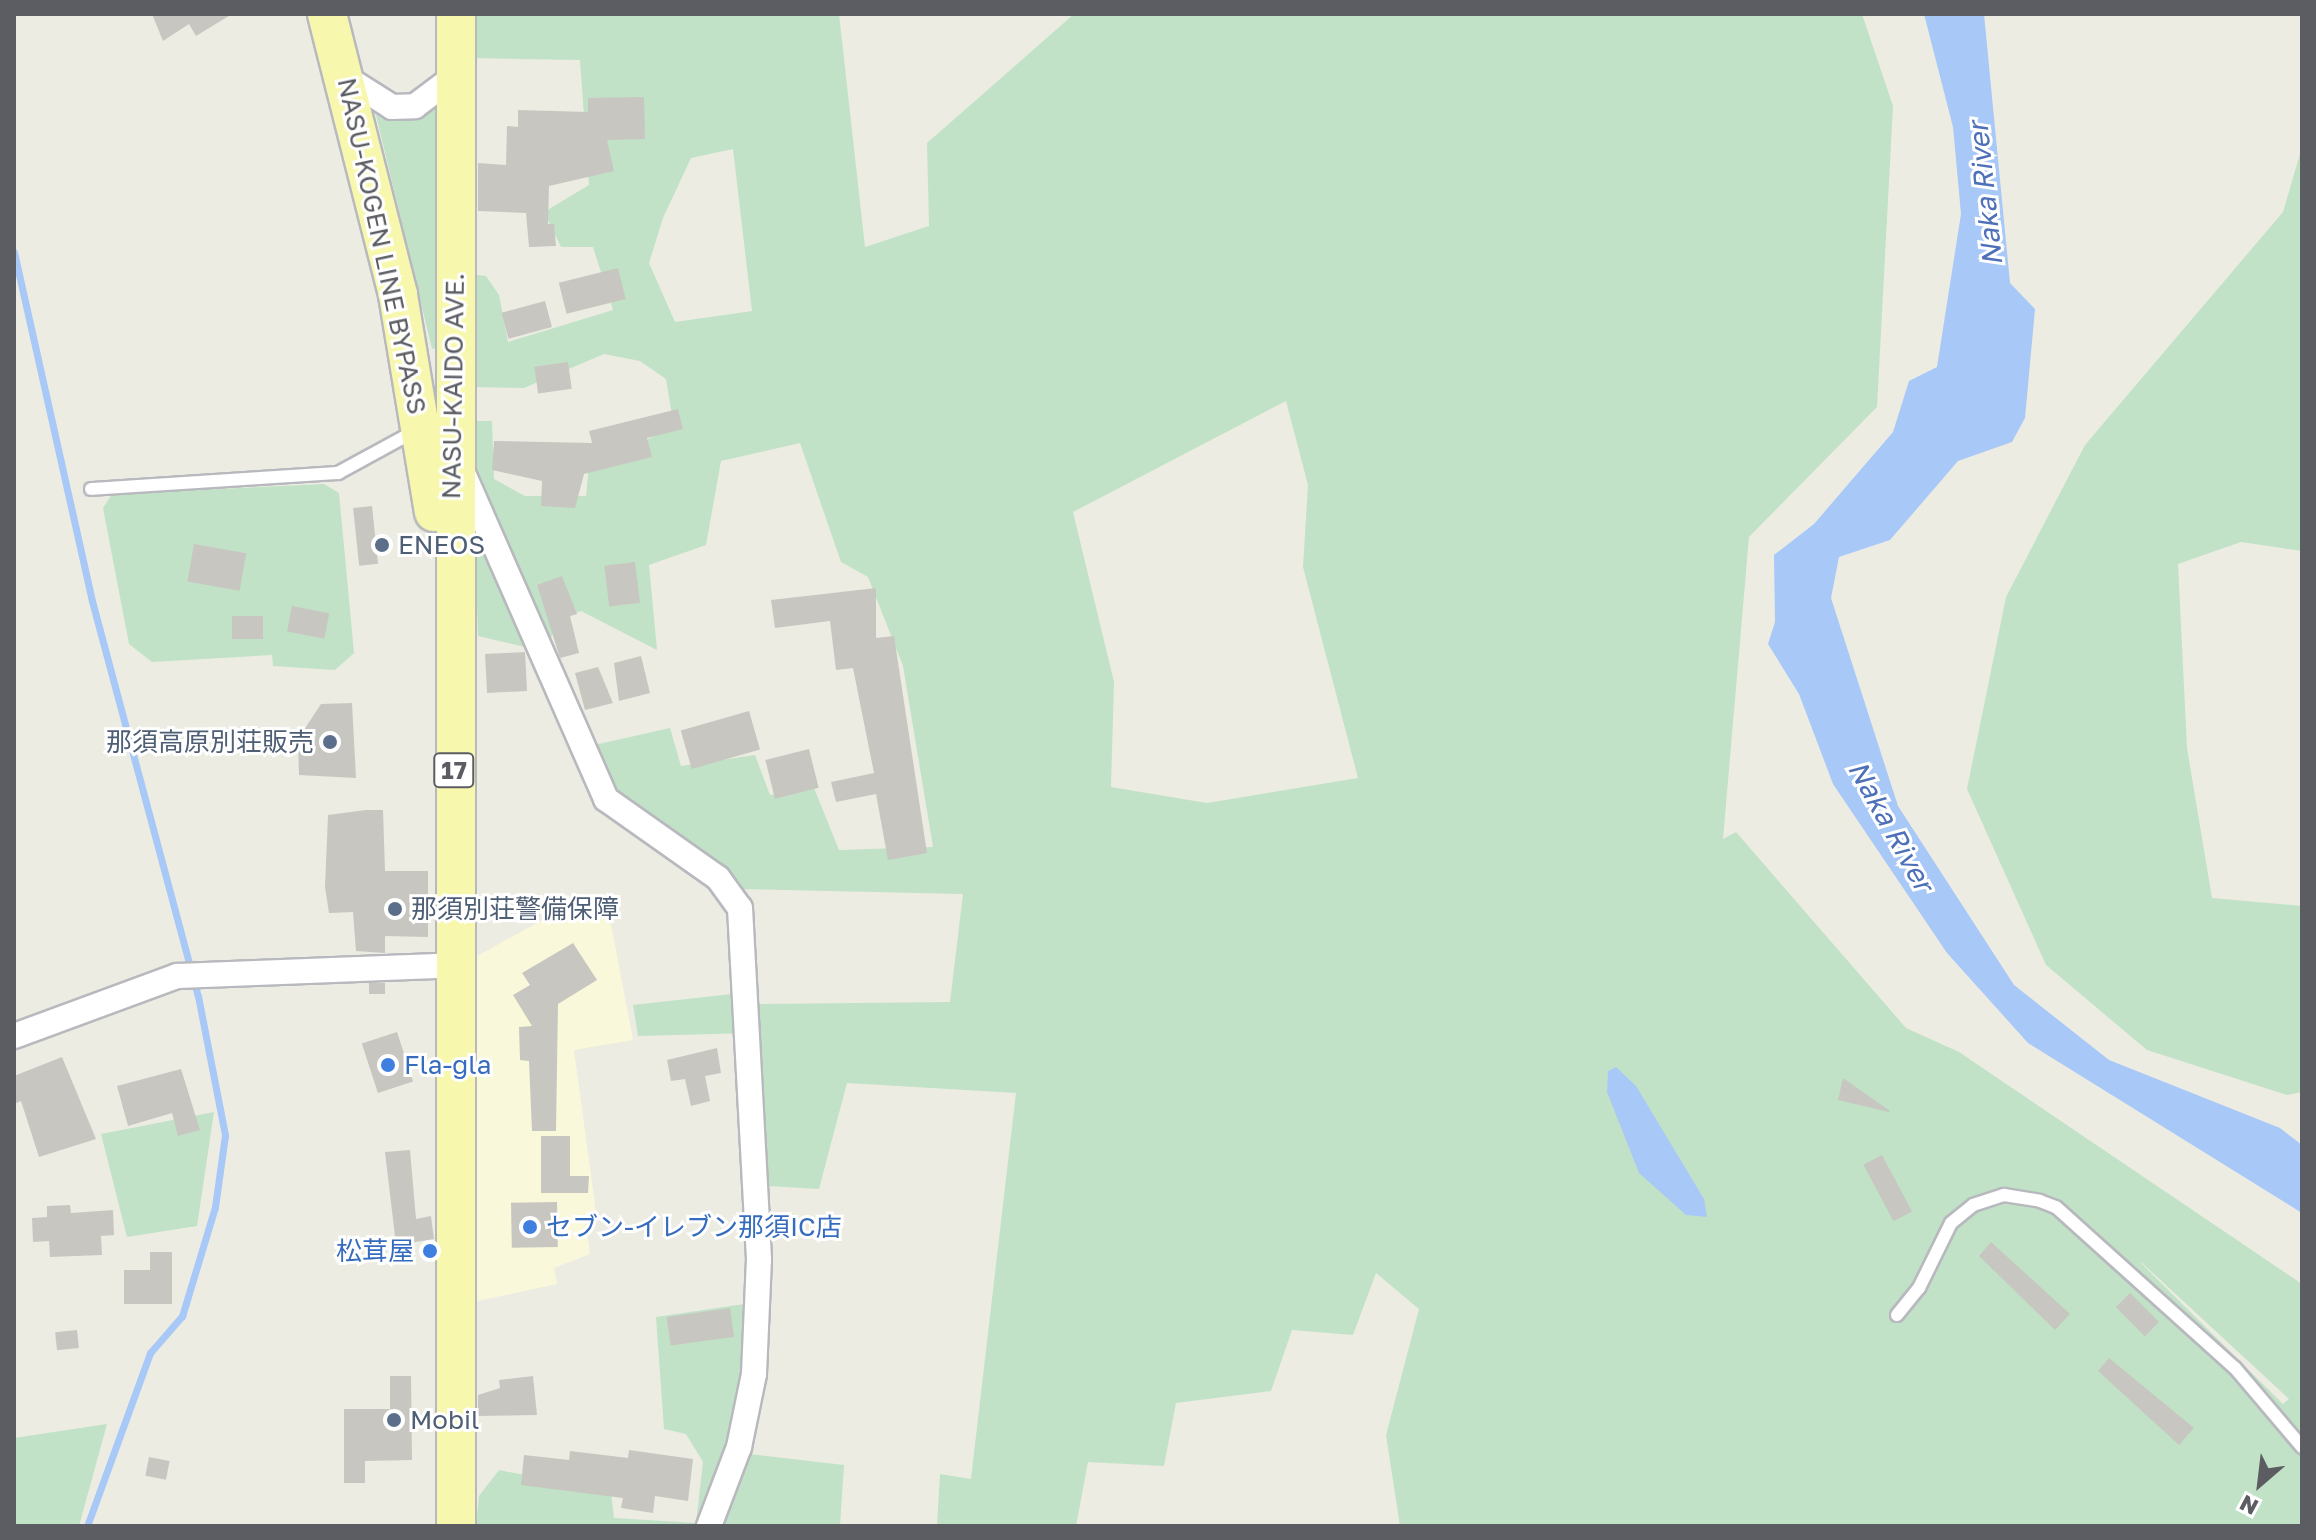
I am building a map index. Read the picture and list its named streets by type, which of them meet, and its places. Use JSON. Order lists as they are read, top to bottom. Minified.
{"streets":{"main road":["NASU-KOGEN LINE BYPASS","NASU-KAIDO AVE.","17"]},"crossings":[["NASU-KOGEN LINE BYPASS","NASU-KAIDO AVE."]],"water":["Naka River"],"places":["ENEOS","那須高原別荘販売","那須別荘警備保障","Fla-gla","セブン-イレブン那須IC店","松茸屋","Mobil"],"north":"bottom left"}
